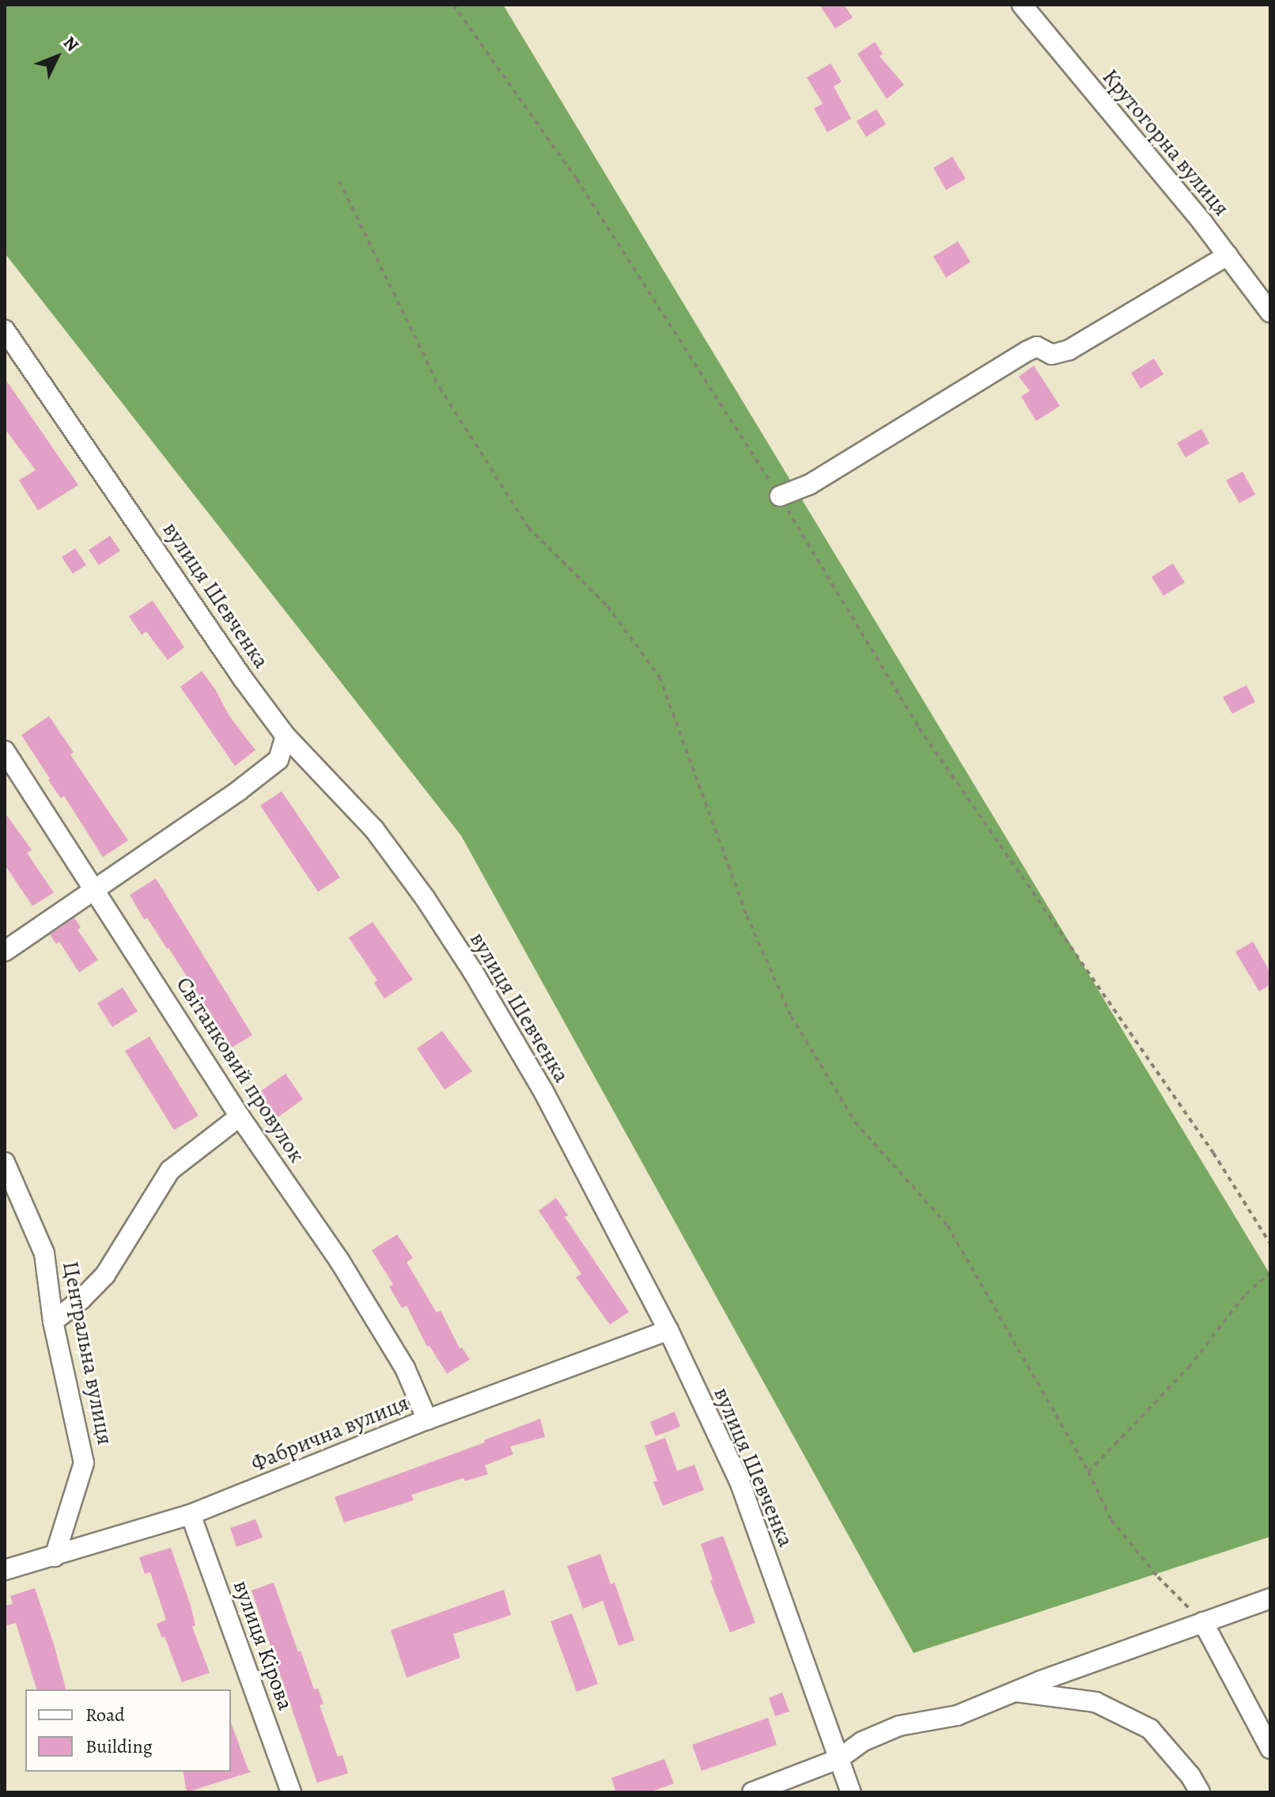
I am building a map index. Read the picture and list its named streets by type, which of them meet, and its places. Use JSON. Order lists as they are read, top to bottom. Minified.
{"streets":{"street":["Крутогорна вулиця","вулиця Шевченка","Світанковий провулок","Центральна вулиця","Фабрична вулиця","вулиця Кірова"]},"crossings":[["вулиця Шевченка","Фабрична вулиця"],["Світанковий провулок","Фабрична вулиця"],["Центральна вулиця","Фабрична вулиця"],["Фабрична вулиця","вулиця Кірова"]],"legend":["Road","Building"],"north":"top right"}
